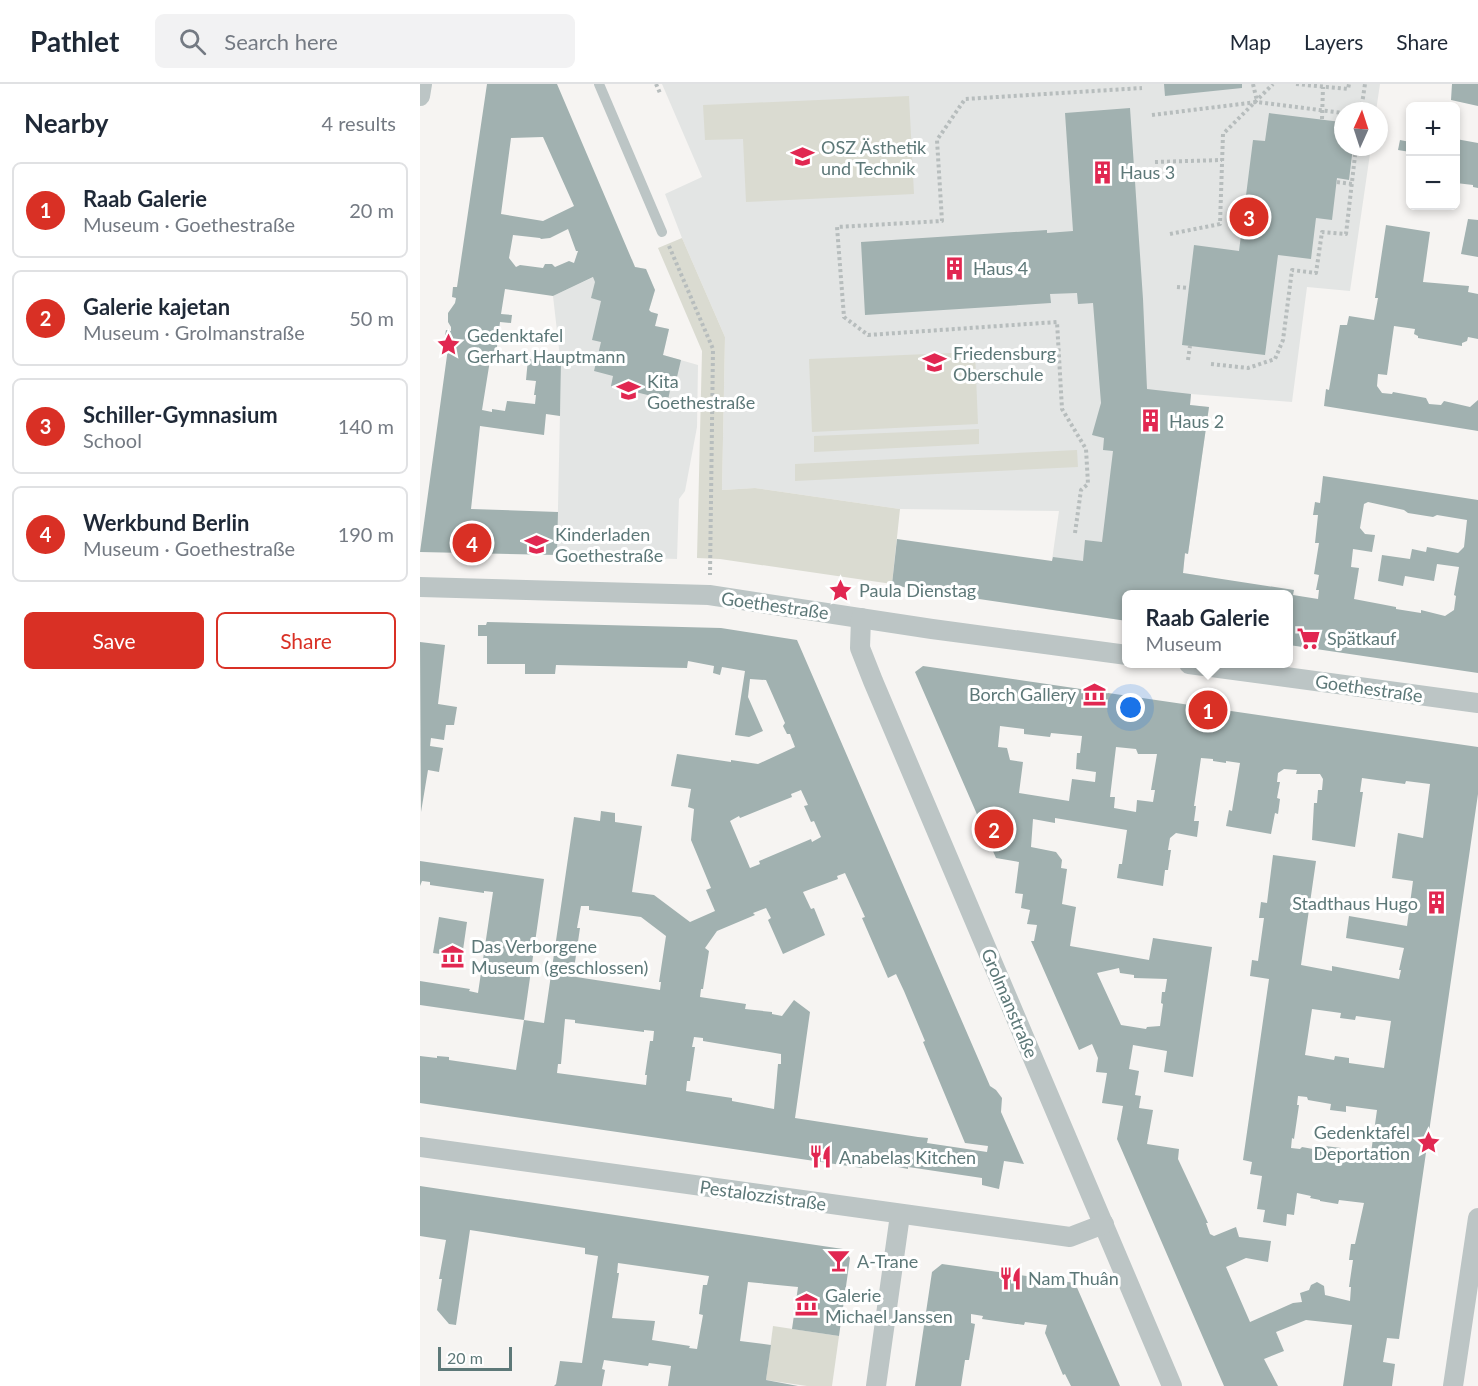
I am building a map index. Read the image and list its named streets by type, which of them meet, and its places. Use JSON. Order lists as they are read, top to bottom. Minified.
{"streets":{"street":["Goethestraße","Grolmanstraße","Pestalozzistraße"]},"crossings":[["Goethestraße","Grolmanstraße"],["Grolmanstraße","Pestalozzistraße"]],"places":{"school or university":["OSZ Ästhetik und Technik","Friedensburg Oberschule","Kita Goethestraße","Kinderladen Goethestraße"],"building":["Haus 3","Haus 4","Haus 2","Stadthaus Hugo"],"place":["Gedenktafel Gerhart Hauptmann","Paula Dienstag","Gedenktafel Deportation"],"supermarket":["Spätkauf"],"museum":["Borch Gallery","Das Verborgene Museum (geschlossen)","Galerie Michael Janssen"],"restaurant":["Anabelas Kitchen","Nam Thuân"],"bar":["A-Trane"]},"scale_bar":"20 m","north":"top","page":{"header":"Pathlet","search":"Search here","nav":["Map","Layers","Share"],"heading":["Nearby","4 results"],"map_buttons":["+","−"],"list":[{"mark":"1","name":"Raab Galerie","note":"Museum · Goethestraße","value":"20 m"},{"mark":"2","name":"Galerie kajetan","note":"Museum · Grolmanstraße","value":"50 m"},{"mark":"3","name":"Schiller-Gymnasium","note":"School","value":"140 m"},{"mark":"4","name":"Werkbund Berlin","note":"Museum · Goethestraße","value":"190 m"}],"pins":["3","4","1","2"],"popup":["Raab Galerie","Museum"],"buttons":["Save","Share"],"scale":"20 m"}}
